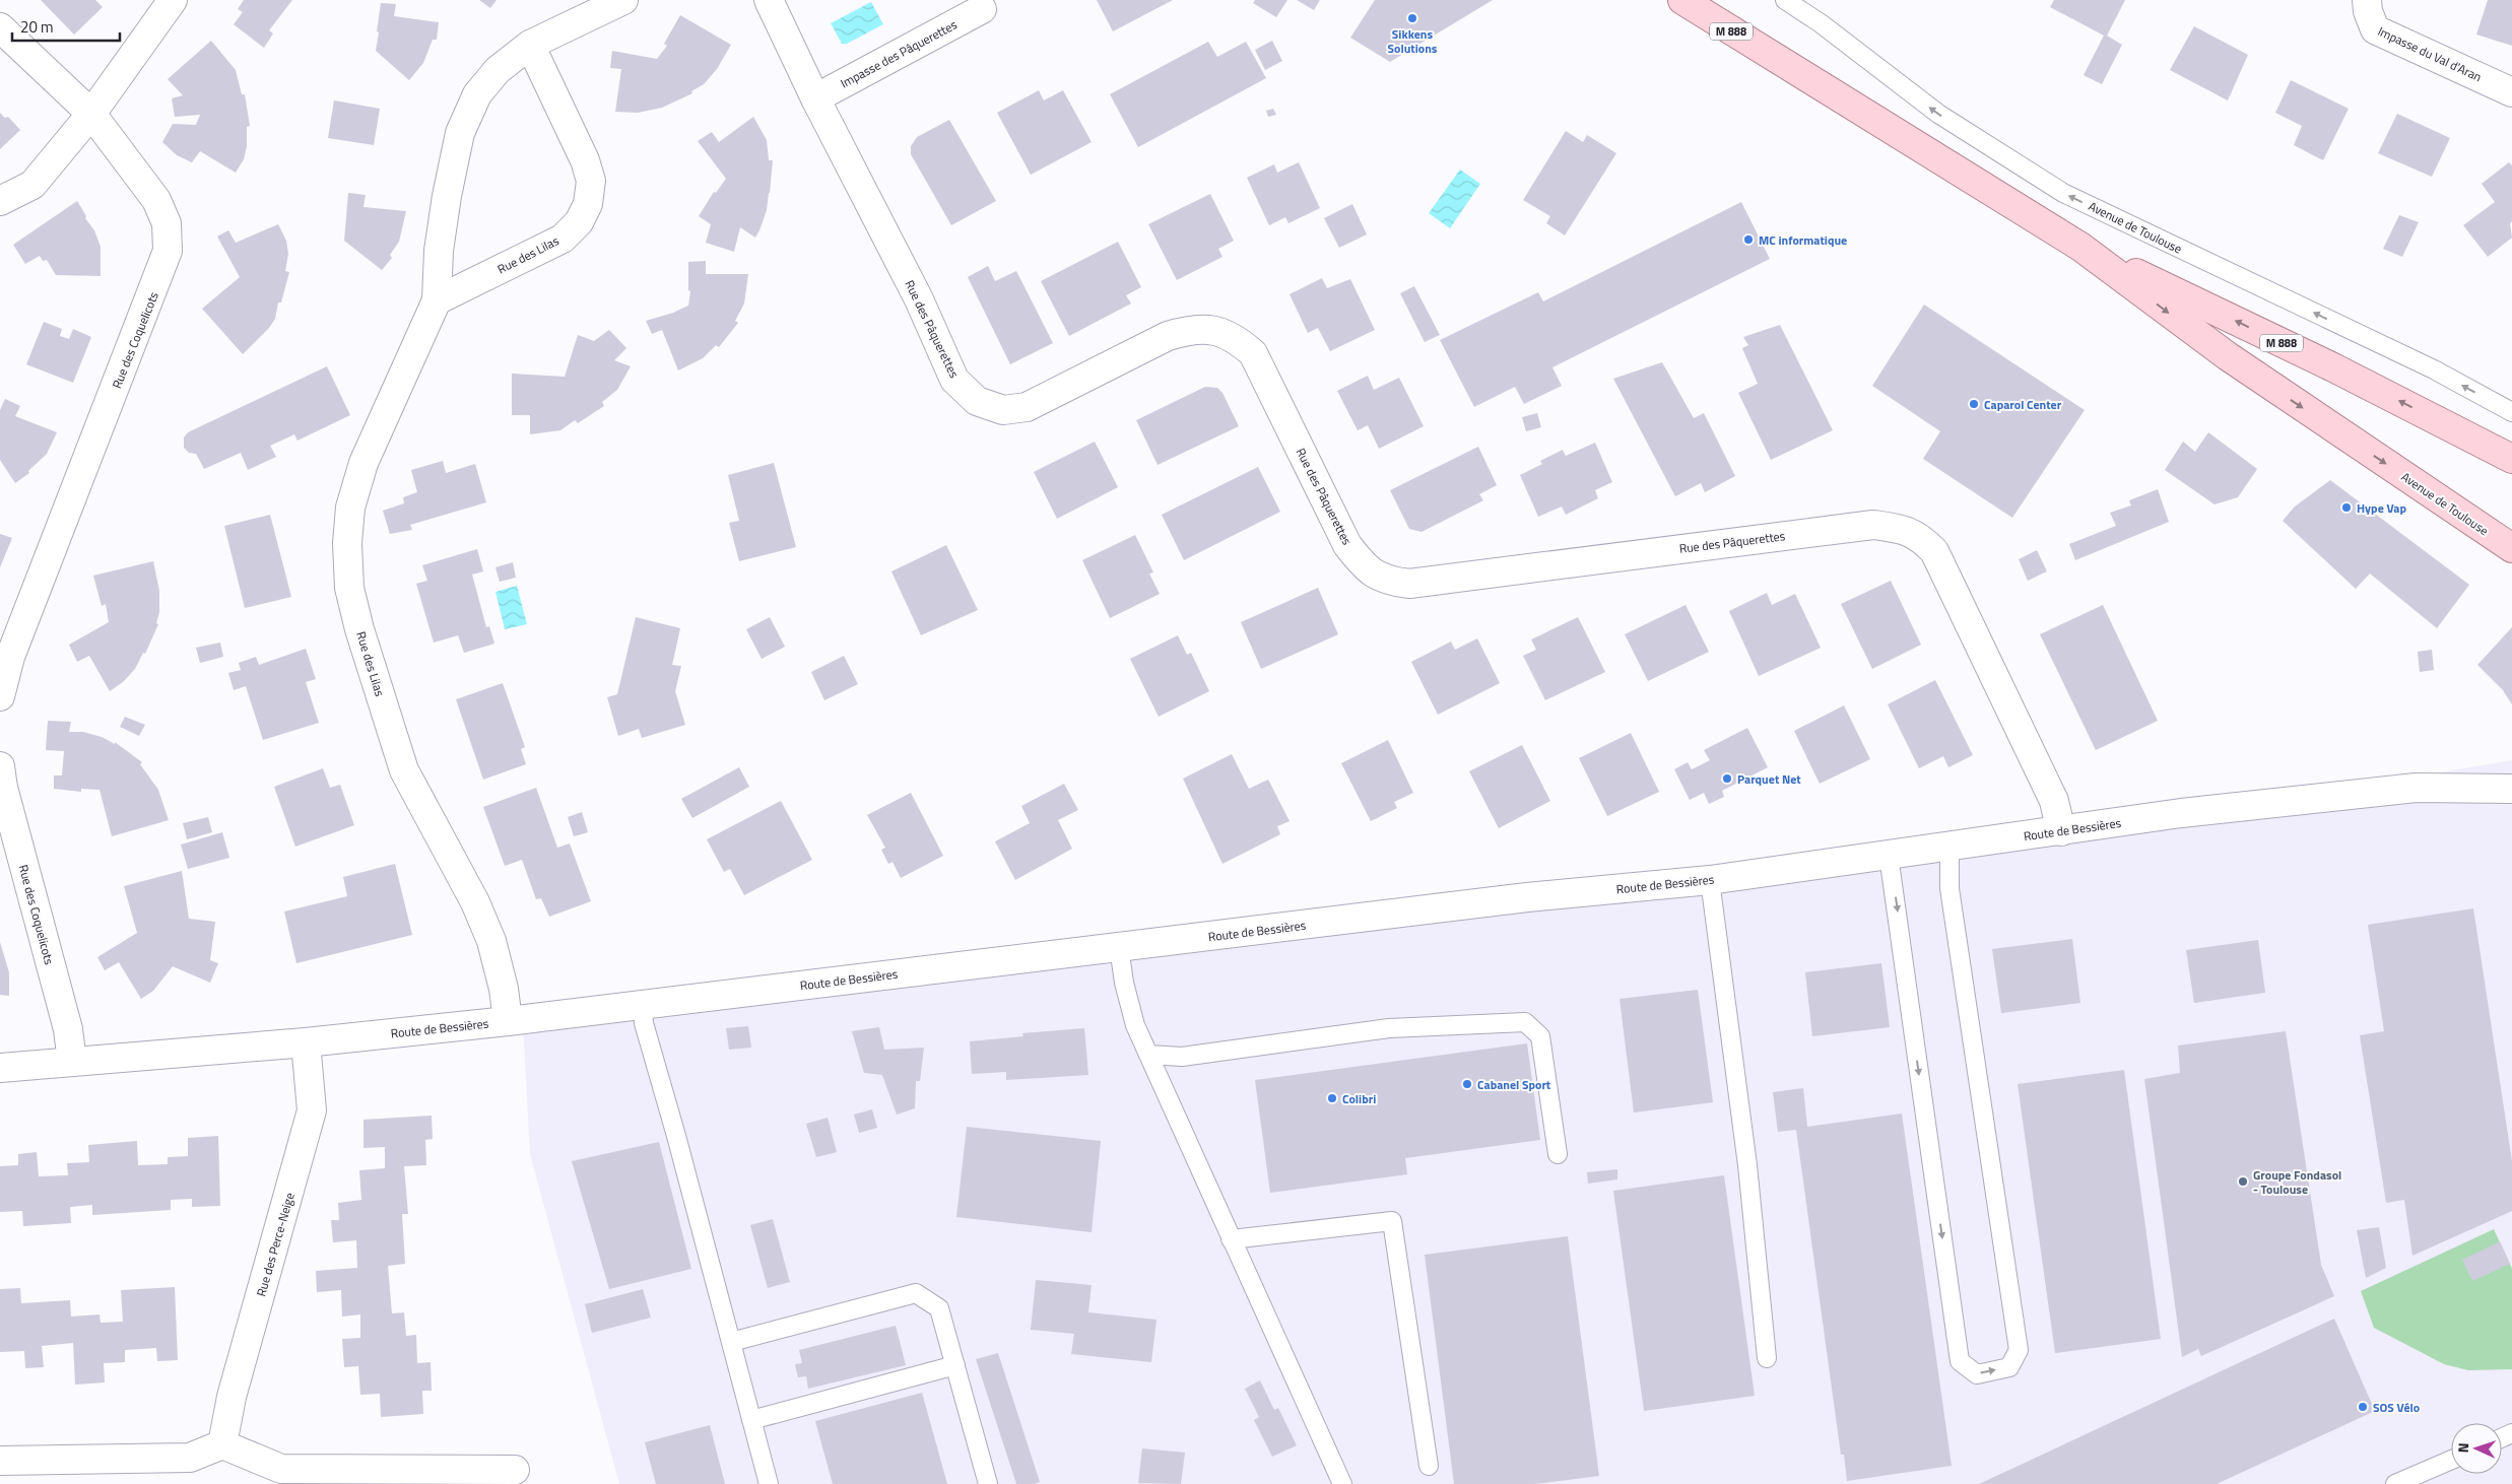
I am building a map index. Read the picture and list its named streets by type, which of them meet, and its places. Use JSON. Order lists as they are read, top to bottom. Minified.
{"streets":{"main road":["M 888","Avenue de Toulouse"],"street":["Impasse des Pâquerettes","Impasse du Val d'Aran","Rue des Lilas","Rue des Pâquerettes","Rue des Coquelicots","Route de Bessières","Rue des Perce-Neige"]},"crossings":[["Impasse des Pâquerettes","Rue des Pâquerettes"],["Rue des Lilas","Route de Bessières"],["Rue des Pâquerettes","Route de Bessières"],["Rue des Coquelicots","Route de Bessières"],["Route de Bessières","Rue des Perce-Neige"]],"places":["Sikkens Solutions","MC informatique","Caparol Center","Hype Vap","Parquet Net","Cabanel Sport","Colibri","Groupe Fondasol - Toulouse","SOS Vélo"],"scale_bar":"20 m","north":"left"}
